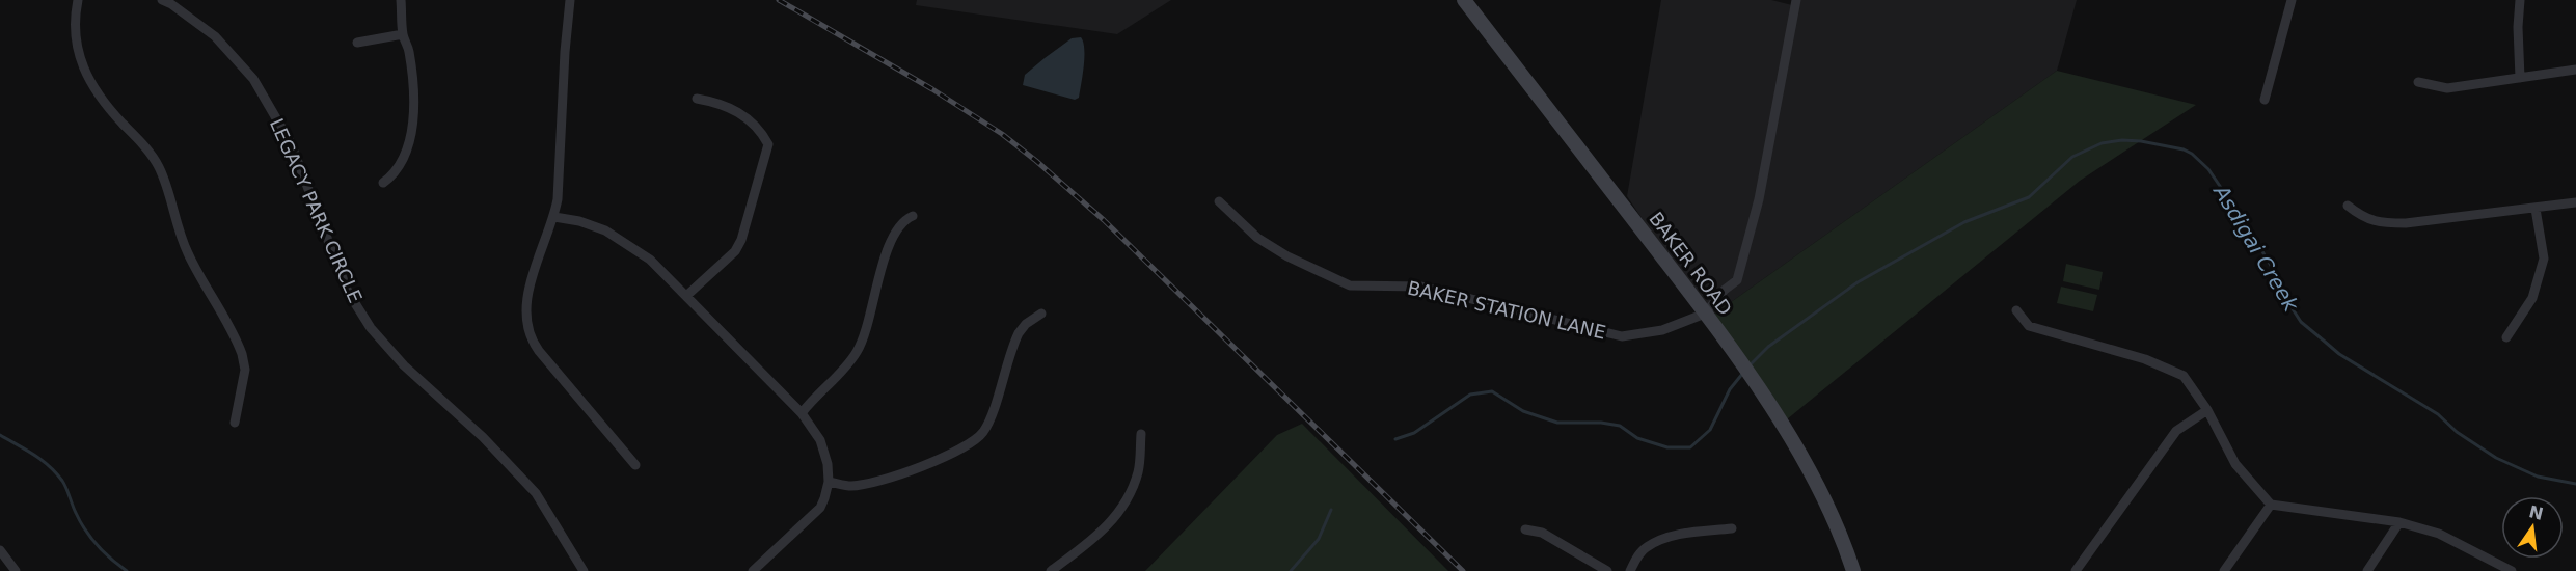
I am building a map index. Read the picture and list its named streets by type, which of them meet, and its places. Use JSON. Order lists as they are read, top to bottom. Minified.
{"streets":{"main road":["BAKER ROAD"],"street":["LEGACY PARK CIRCLE","BAKER STATION LANE"]},"crossings":[["BAKER ROAD","BAKER STATION LANE"]],"water":["Asdigai Creek"],"north":"top"}
